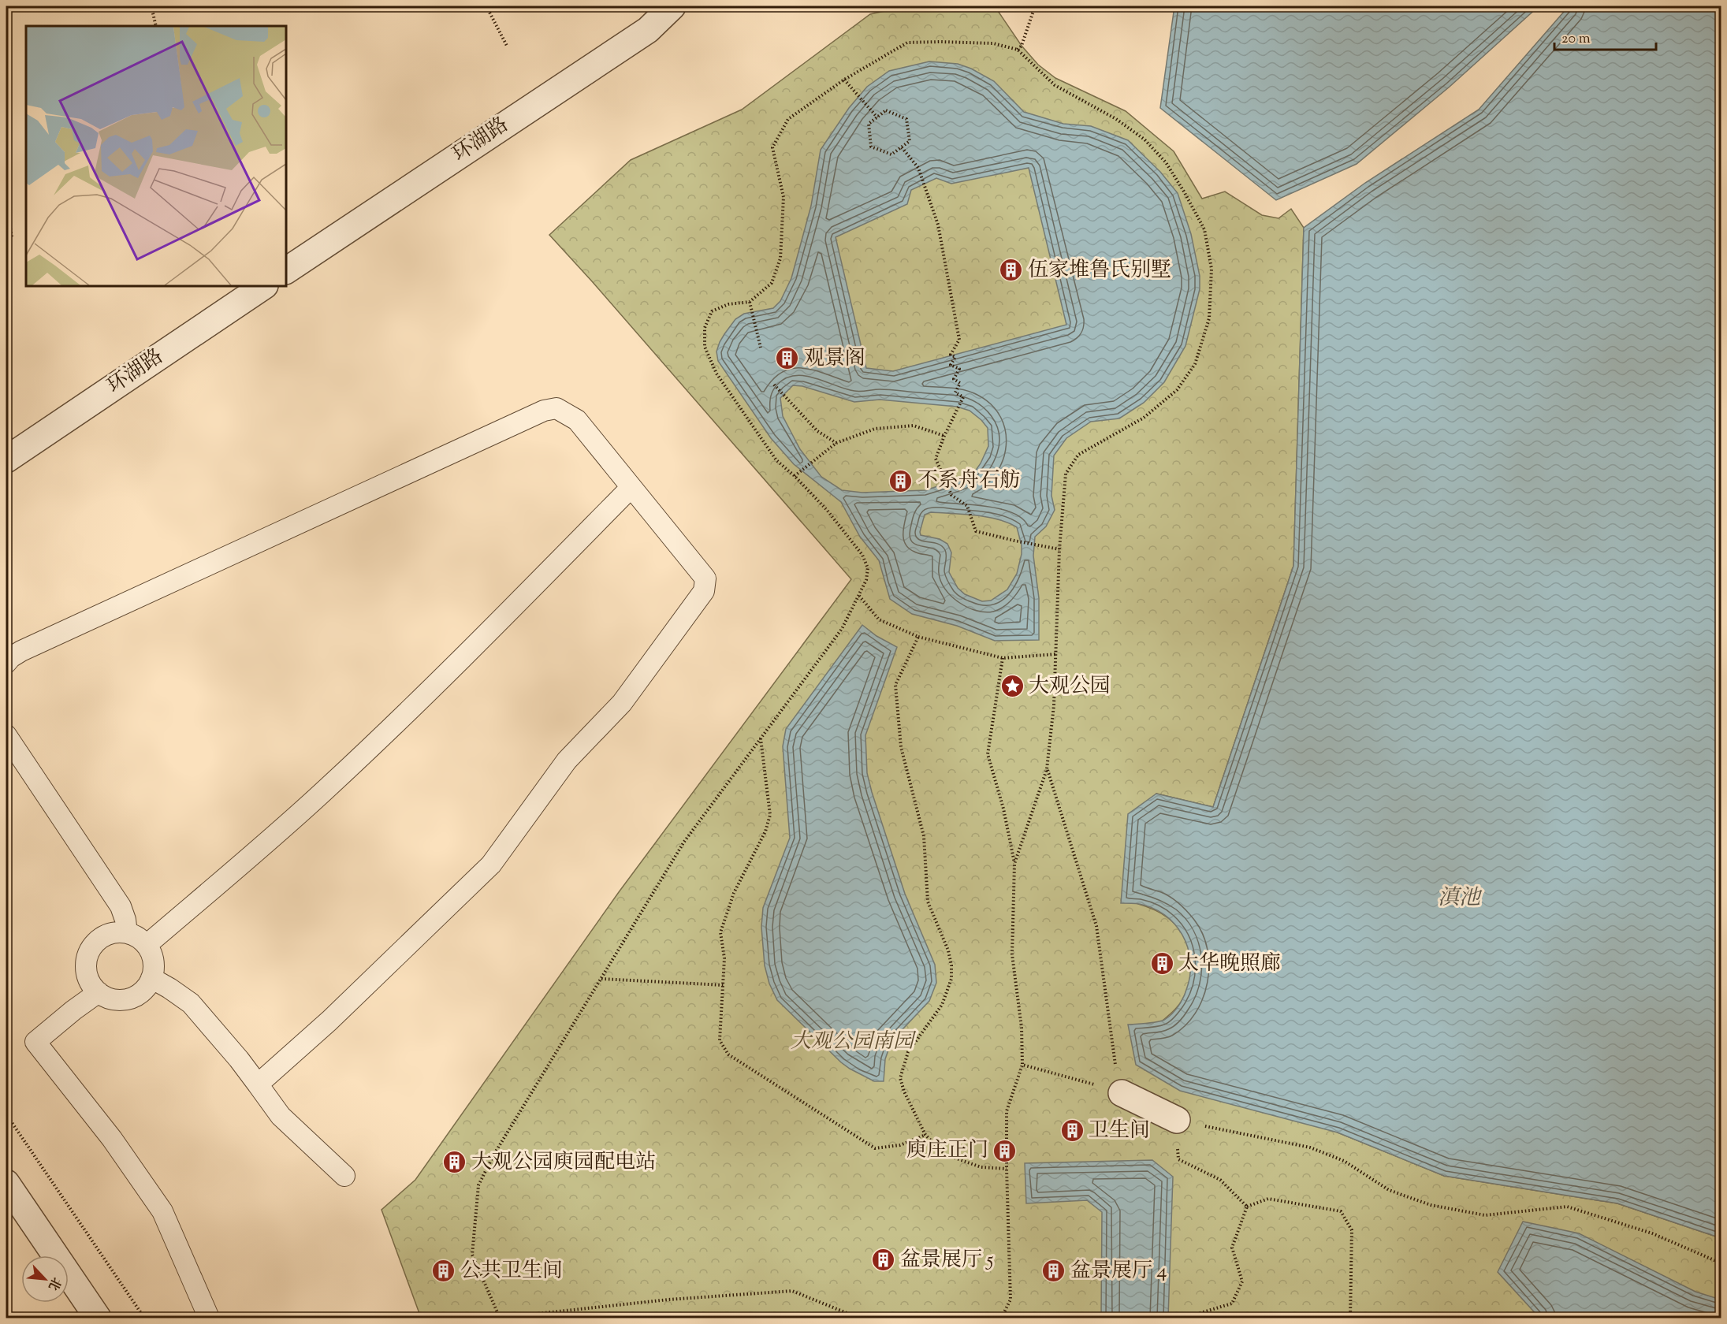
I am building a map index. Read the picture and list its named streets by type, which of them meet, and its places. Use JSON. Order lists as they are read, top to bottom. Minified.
{"streets":{"street":["环湖路"]},"water":["滇池"],"parks":["大观公园南园"],"places":{"building":["伍家堆鲁氏别墅","观景阁","不系舟石舫","太华晚照廊","卫生间","庾庄正门","大观公园庾园配电站","盆景展厅 5","公共卫生间","盆景展厅 4"],"place":["大观公园"]},"scale_bar":"20 m","north":"bottom right"}
